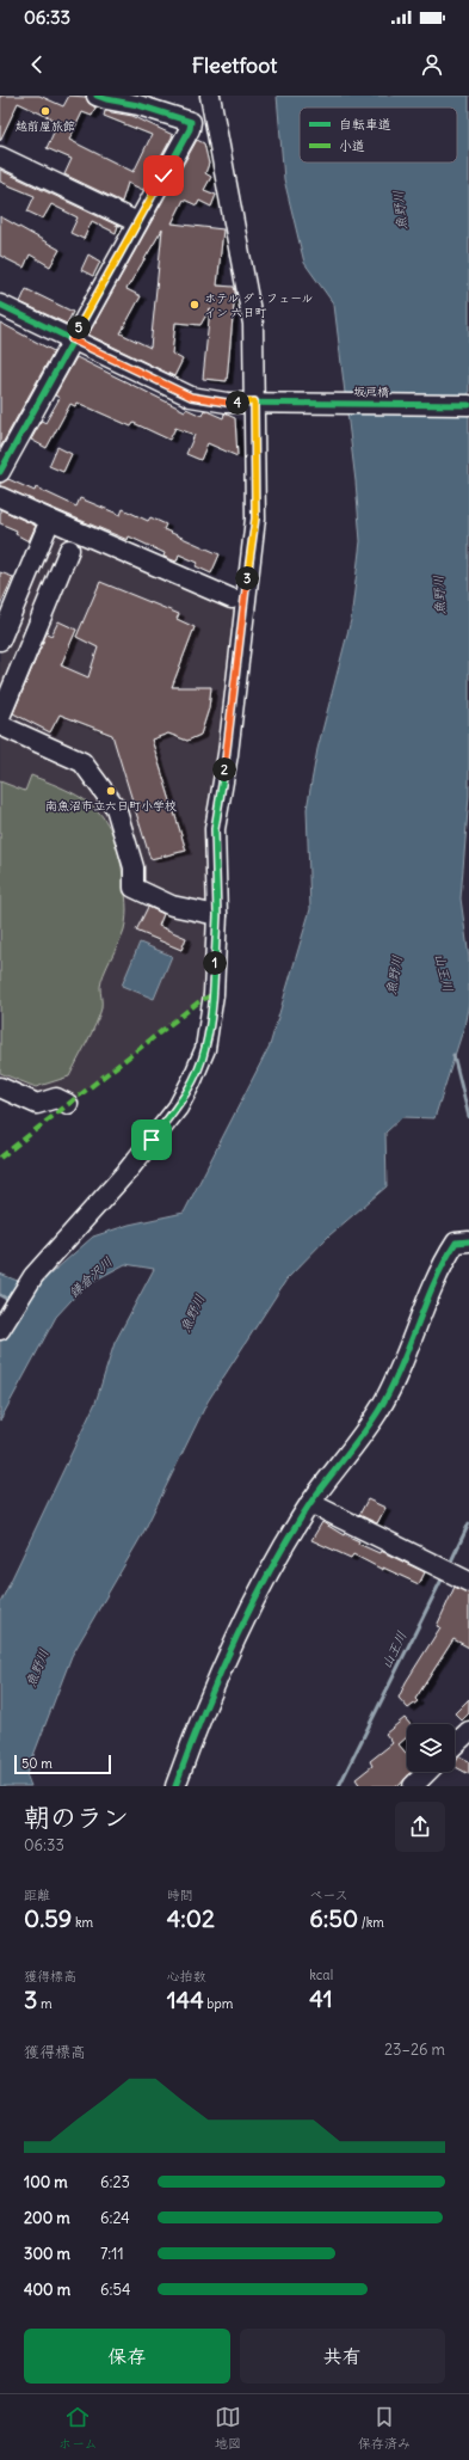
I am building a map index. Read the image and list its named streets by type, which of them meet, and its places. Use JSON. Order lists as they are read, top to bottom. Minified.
{"streets":{"street":["坂戸橋"]},"water":["魚野川","山王川","鎌倉沢川"],"places":["越前屋旅館","ホテル ダ・フェール イン 六日町","南魚沼市立六日町小学校"],"legend":["自転車道","小道"],"scale_bar":"50 m","page":{"status":"06:33","header":"Fleetfoot","pins":["5","4","3","2","1"],"scale":"50 m","heading":["朝のラン","06:33"],"stats":[["距離","0.59 km"],["時間","4:02"],["ペース","6:50 /km"],["獲得標高","3 m"],["心拍数","144 bpm"],["kcal","41"]],"chart":["獲得標高","23–26 m"],"list":[{"name":"100 m","note":"6:23"},{"name":"200 m","note":"6:24"},{"name":"300 m","note":"7:11"},{"name":"400 m","note":"6:54"}],"buttons":["保存","共有"],"tabs":["ホーム","地図","保存済み"]}}
